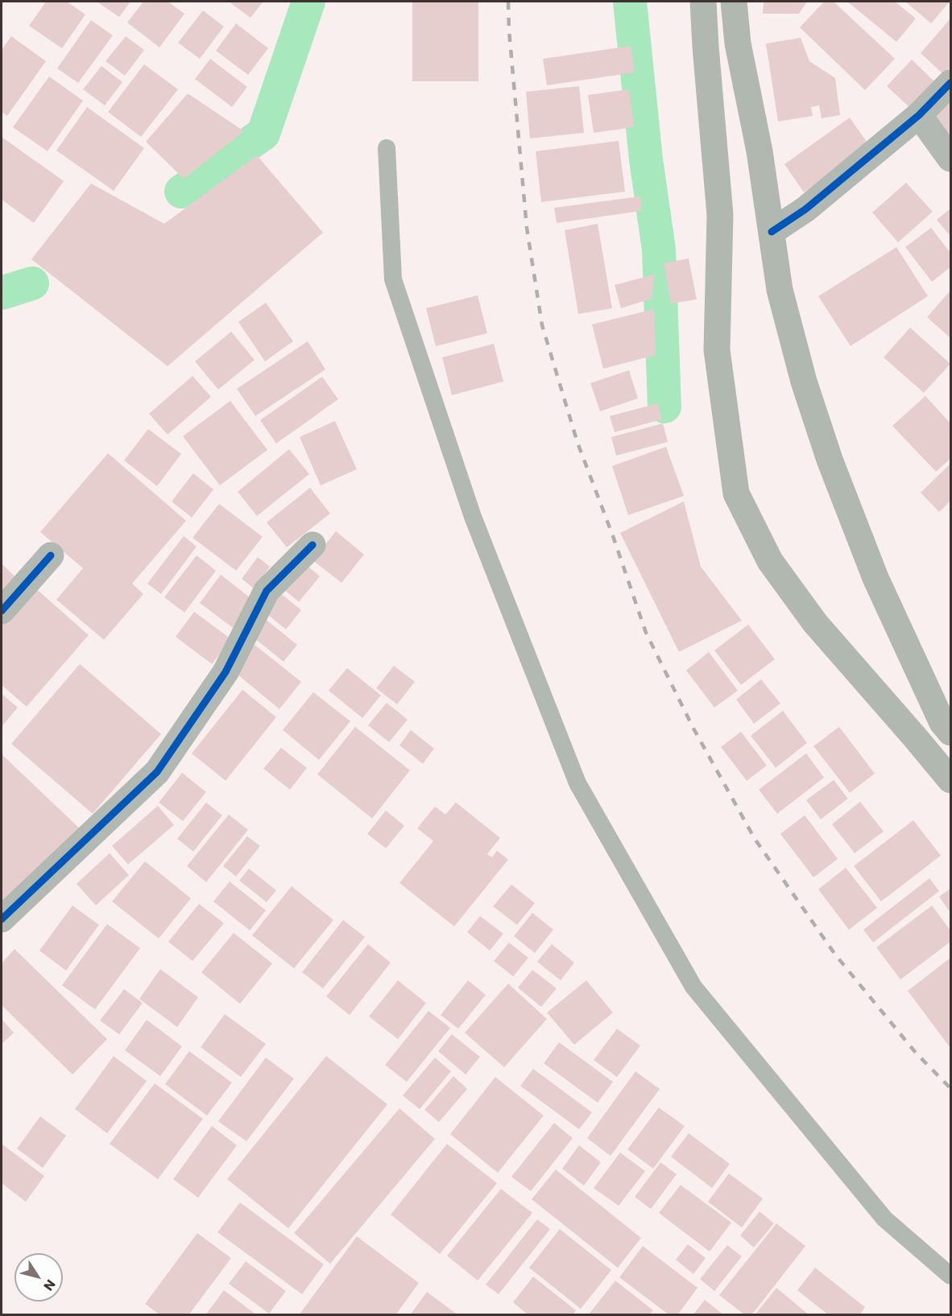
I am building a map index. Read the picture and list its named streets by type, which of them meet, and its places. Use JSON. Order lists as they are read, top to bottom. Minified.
{"north":"bottom right"}
